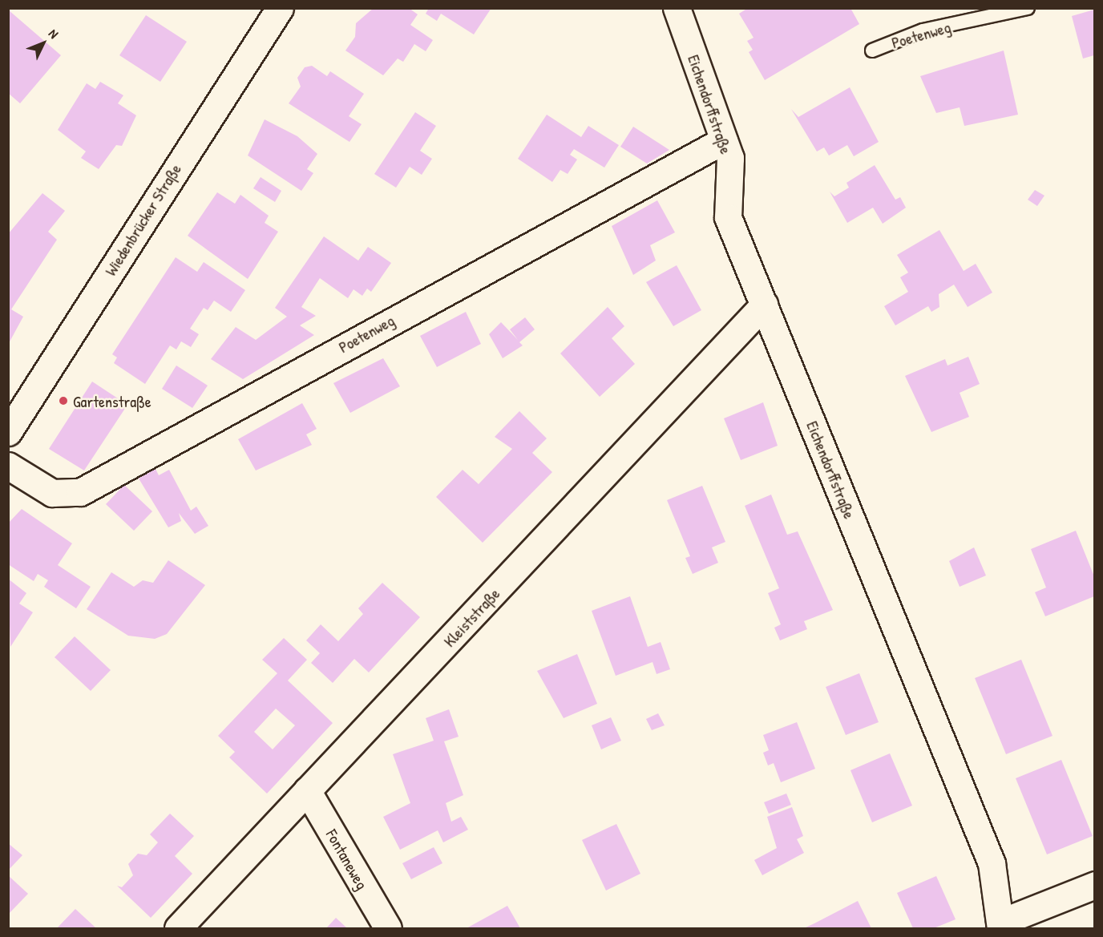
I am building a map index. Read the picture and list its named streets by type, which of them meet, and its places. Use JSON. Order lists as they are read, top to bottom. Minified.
{"streets":{"street":["Poetenweg","Eichendorffstraße","Wiedenbrücker Straße","Kleiststraße","Fontaneweg"]},"crossings":[["Poetenweg","Eichendorffstraße"],["Eichendorffstraße","Kleiststraße"],["Kleiststraße","Fontaneweg"]],"places":["Gartenstraße"],"north":"top right"}
